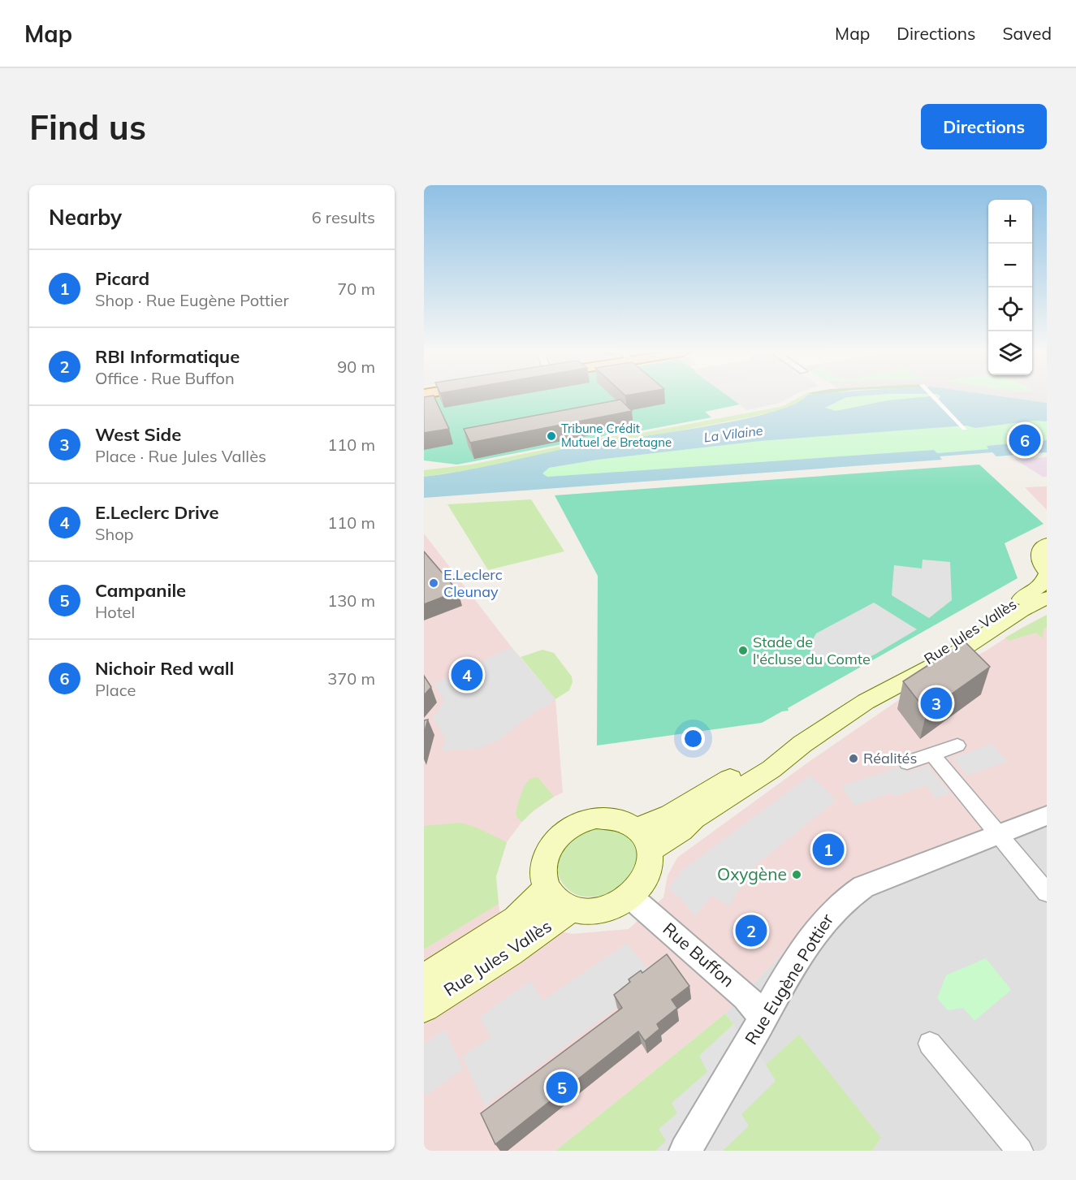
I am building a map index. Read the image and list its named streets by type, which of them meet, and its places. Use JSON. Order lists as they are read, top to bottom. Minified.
{"streets":{"main road":["Rue Jules Vallès"],"street":["Rue Buffon","Rue Eugène Pottier"]},"crossings":[["Rue Jules Vallès","Rue Buffon"],["Rue Buffon","Rue Eugène Pottier"]],"water":["La Vilaine"],"places":["Tribune Crédit Mutuel de Bretagne","E.Leclerc Cleunay","Stade de l'écluse du Comte","Réalités","Oxygène"],"page":{"header":"Map","nav":["Map","Directions","Saved"],"buttons":"Directions","title":"Find us","heading":["Nearby","6 results"],"map_buttons":["+","−"],"list":[{"mark":"1","name":"Picard","note":"Shop · Rue Eugène Pottier","value":"70 m"},{"mark":"2","name":"RBI Informatique","note":"Office · Rue Buffon","value":"90 m"},{"mark":"3","name":"West Side","note":"Place · Rue Jules Vallès","value":"110 m"},{"mark":"4","name":"E.Leclerc Drive","note":"Shop","value":"110 m"},{"mark":"5","name":"Campanile","note":"Hotel","value":"130 m"},{"mark":"6","name":"Nichoir Red wall","note":"Place","value":"370 m"}],"pins":["6","4","3","1","2","5"]}}
